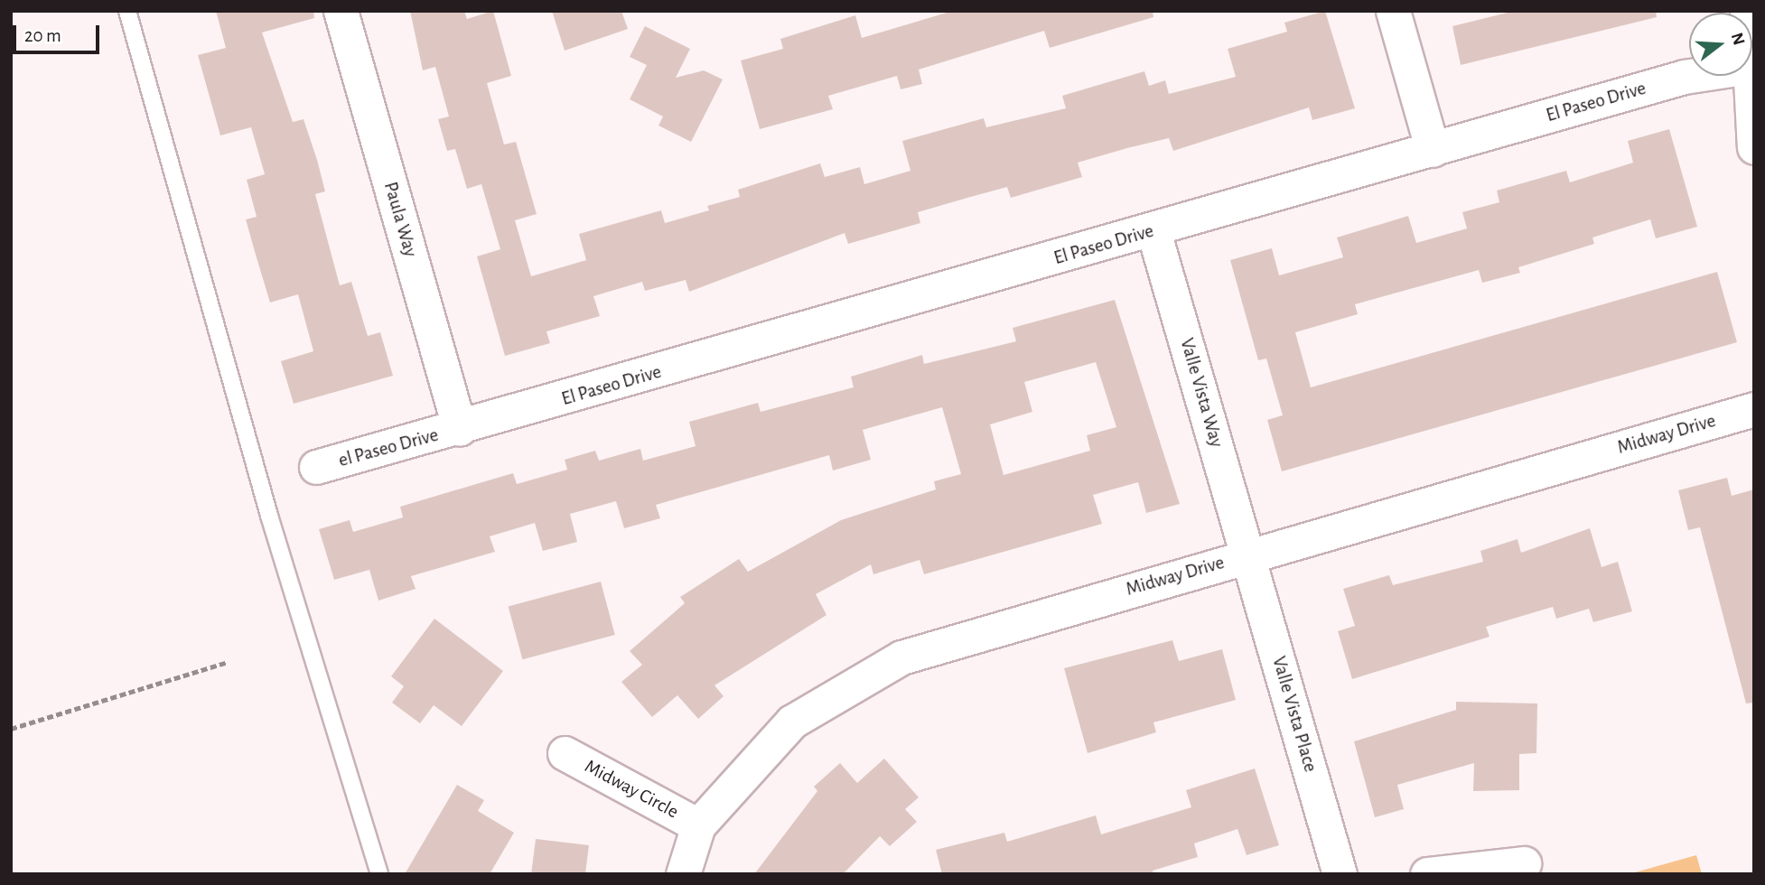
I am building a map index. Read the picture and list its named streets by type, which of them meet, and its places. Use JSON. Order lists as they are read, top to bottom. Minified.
{"streets":{"street":["El Paseo Drive","Paula Way","Valle Vista Way","Midway Drive","el Paseo Drive","Valle Vista Place","Midway Circle"]},"crossings":[["El Paseo Drive","Paula Way"],["El Paseo Drive","Valle Vista Way"],["El Paseo Drive","el Paseo Drive"],["Paula Way","el Paseo Drive"],["Valle Vista Way","Midway Drive"],["Valle Vista Way","Valle Vista Place"],["Midway Drive","Valle Vista Place"],["Midway Drive","Midway Circle"]],"scale_bar":"20 m","north":"right"}
